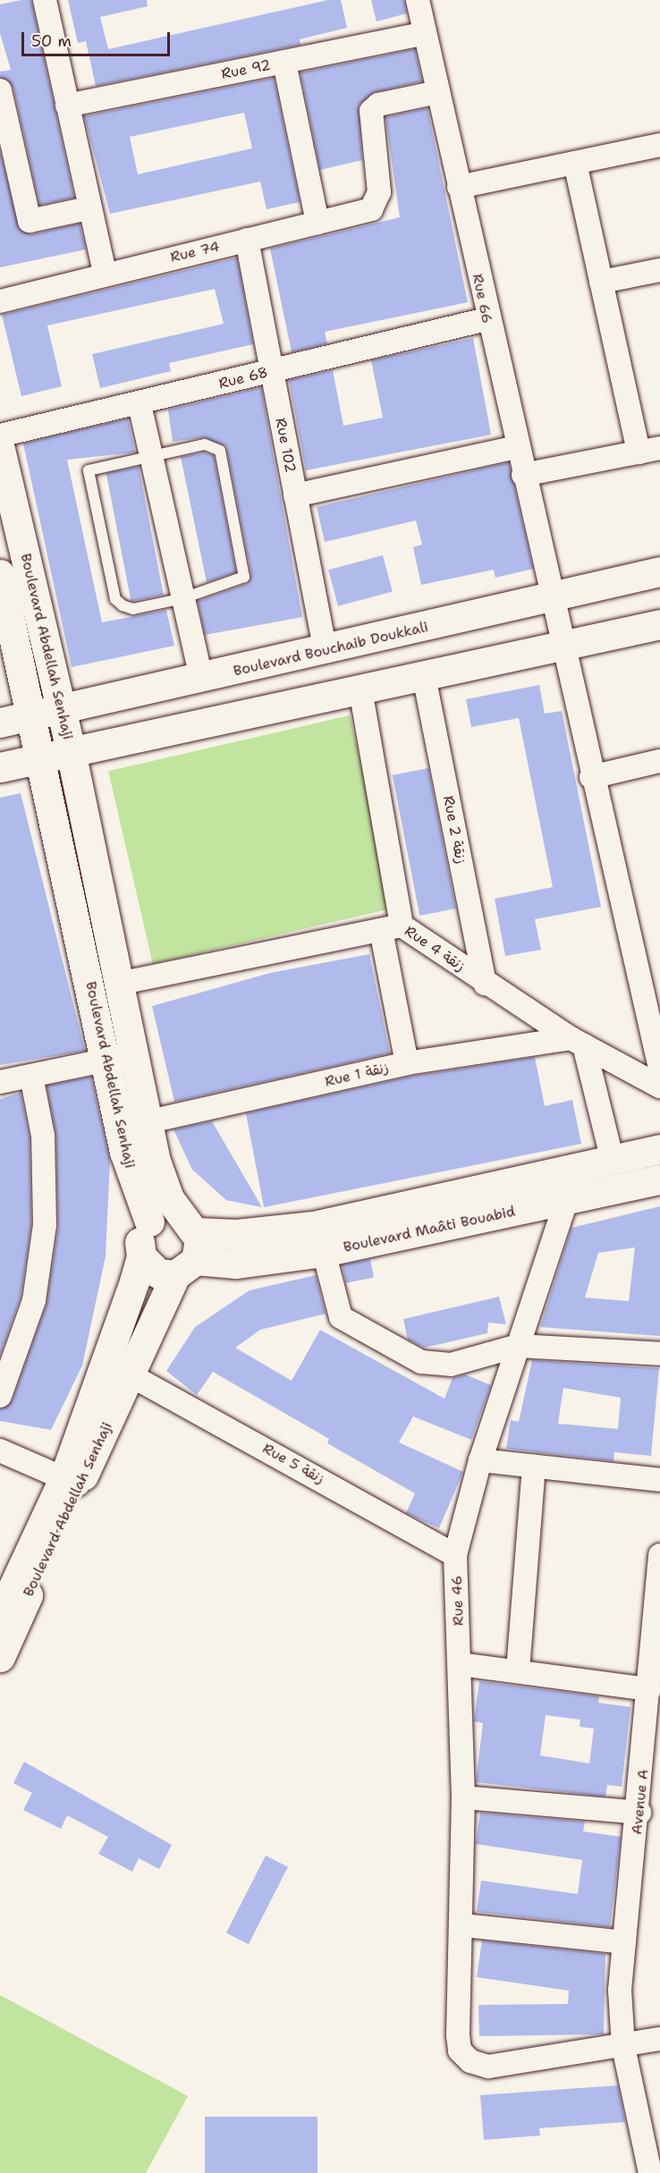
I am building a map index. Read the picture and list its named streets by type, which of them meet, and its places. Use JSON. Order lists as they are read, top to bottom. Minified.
{"streets":{"street":["Rue 92","Rue 74","Rue 66","Rue 68","Rue 102","Boulevard Abdellah Senhaji","Boulevard Bouchaib Doukkali","Rue 2 زنقة","Rue 4 زنقة","Rue 1 زنقة","Boulevard Maâti Bouabid","Rue 5 زنقة","Rue 46","Avenue A"]},"crossings":[["Rue 92","Rue 66"],["Rue 74","Rue 66"],["Rue 74","Rue 102"],["Rue 66","Rue 68"],["Rue 66","Boulevard Bouchaib Doukkali"],["Rue 68","Rue 102"],["Rue 102","Boulevard Bouchaib Doukkali"],["Boulevard Abdellah Senhaji","Boulevard Bouchaib Doukkali"],["Boulevard Abdellah Senhaji","Rue 4 زنقة"],["Boulevard Abdellah Senhaji","Rue 1 زنقة"],["Boulevard Abdellah Senhaji","Boulevard Maâti Bouabid"],["Boulevard Abdellah Senhaji","Rue 5 زنقة"],["Rue 2 زنقة","Rue 4 زنقة"],["Rue 4 زنقة","Rue 1 زنقة"],["Boulevard Maâti Bouabid","Rue 46"],["Rue 5 زنقة","Rue 46"],["Rue 46","Avenue A"]],"scale_bar":"50 m"}
